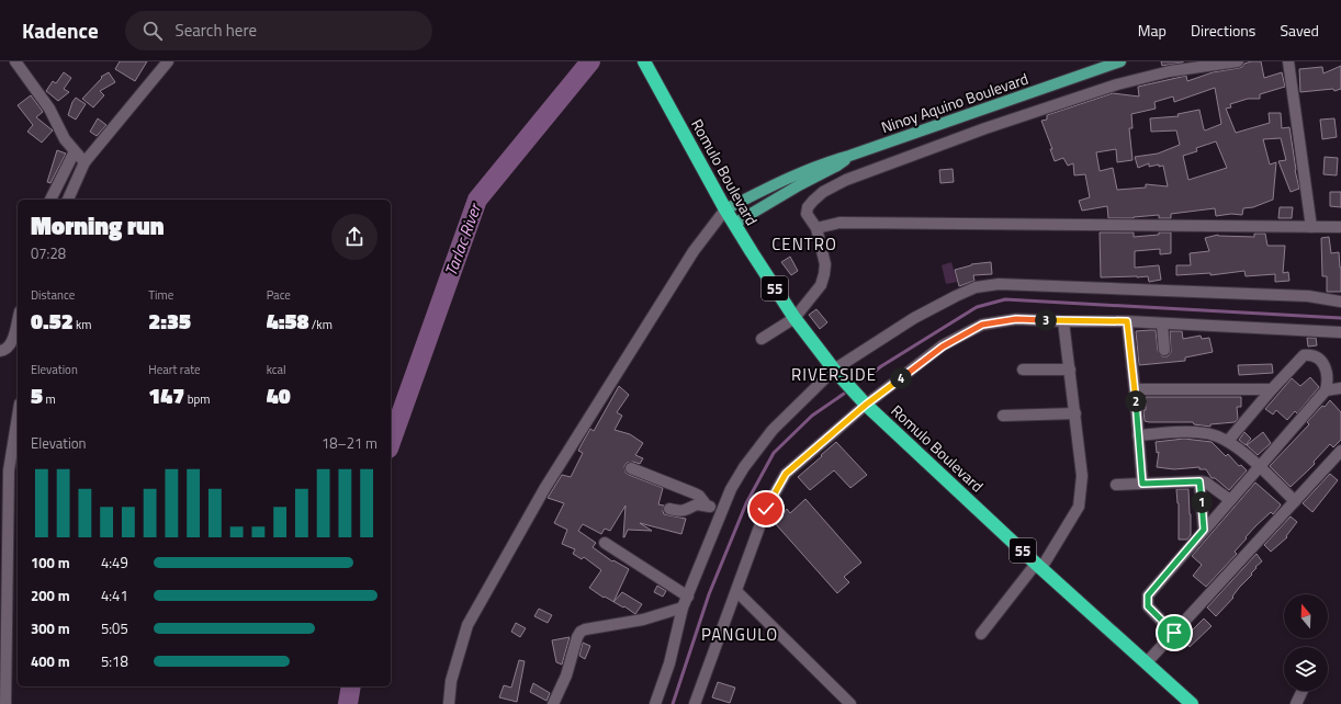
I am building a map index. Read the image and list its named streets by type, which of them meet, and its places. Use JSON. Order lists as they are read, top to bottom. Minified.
{"streets":{"highway":["Romulo Boulevard","55"],"main road":["Ninoy Aquino Boulevard"]},"crossings":[["Ninoy Aquino Boulevard","Romulo Boulevard"]],"districts":["CENTRO","RIVERSIDE","PANGULO"],"water":["Tarlac River"],"north":"top","page":{"header":"Kadence","search":"Search here","nav":["Map","Directions","Saved"],"heading":["Morning run","07:28"],"stats":[["Distance","0.52 km"],["Time","2:35"],["Pace","4:58 /km"],["Elevation","5 m"],["Heart rate","147 bpm"],["kcal","40"]],"pins":["3","4","2","1"],"chart":["Elevation","18–21 m"],"list":[{"name":"100 m","note":"4:49"},{"name":"200 m","note":"4:41"},{"name":"300 m","note":"5:05"},{"name":"400 m","note":"5:18"}]}}
